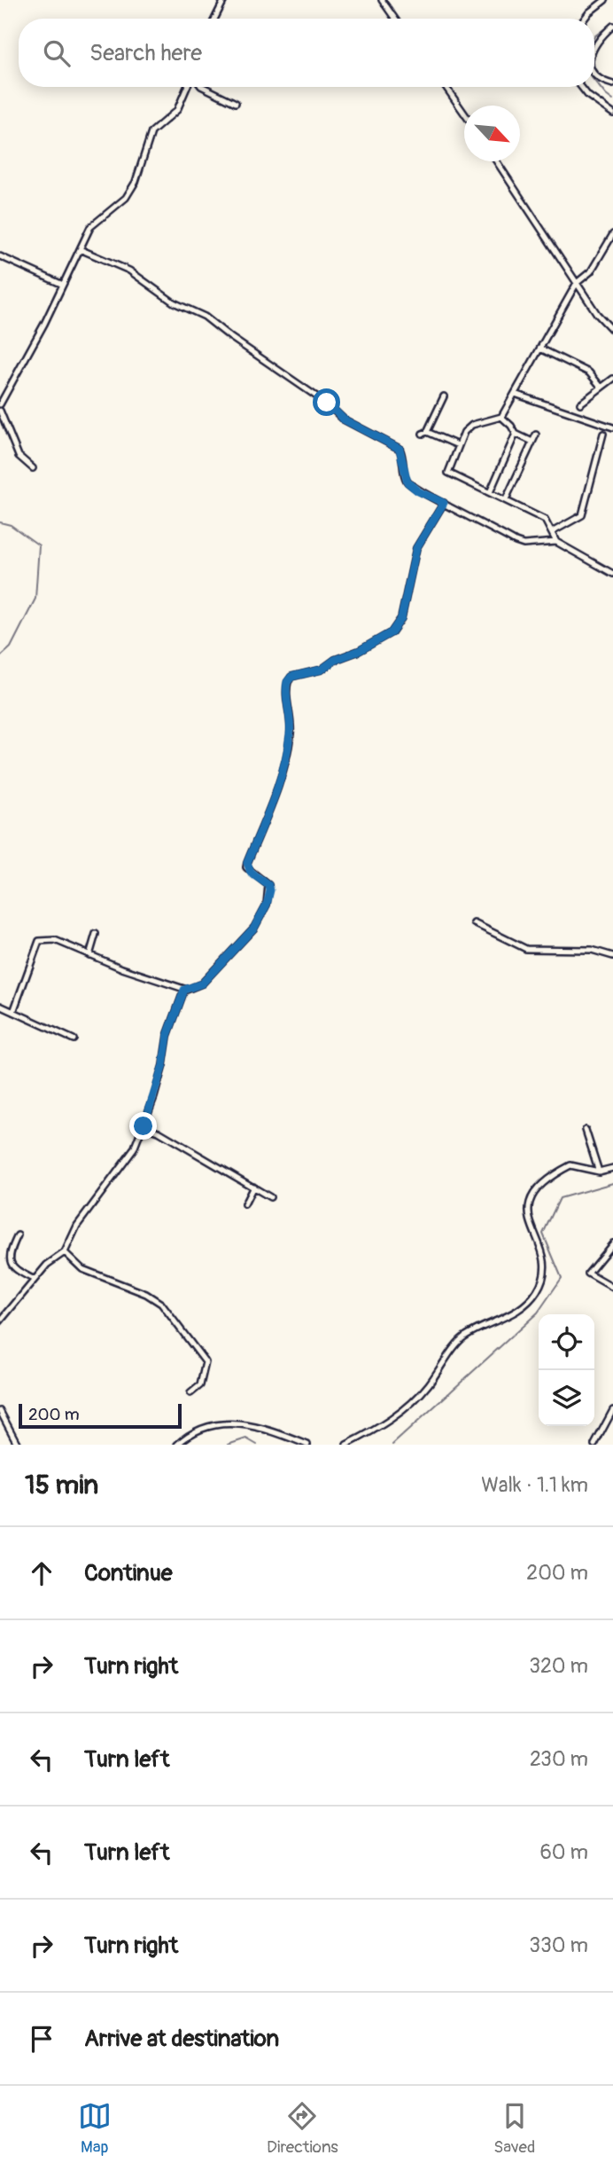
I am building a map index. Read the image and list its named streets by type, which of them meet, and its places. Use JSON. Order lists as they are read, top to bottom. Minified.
{"scale_bar":"200 m","north":"bottom right","page":{"search":"Search here","scale":"200 m","heading":["15 min","Walk · 1.1 km"],"list":[["Continue","200 m"],["Turn right","320 m"],["Turn left","230 m"],["Turn left","60 m"],["Turn right","330 m"],"Arrive at destination"],"nav":["Map","Directions","Saved"]}}
